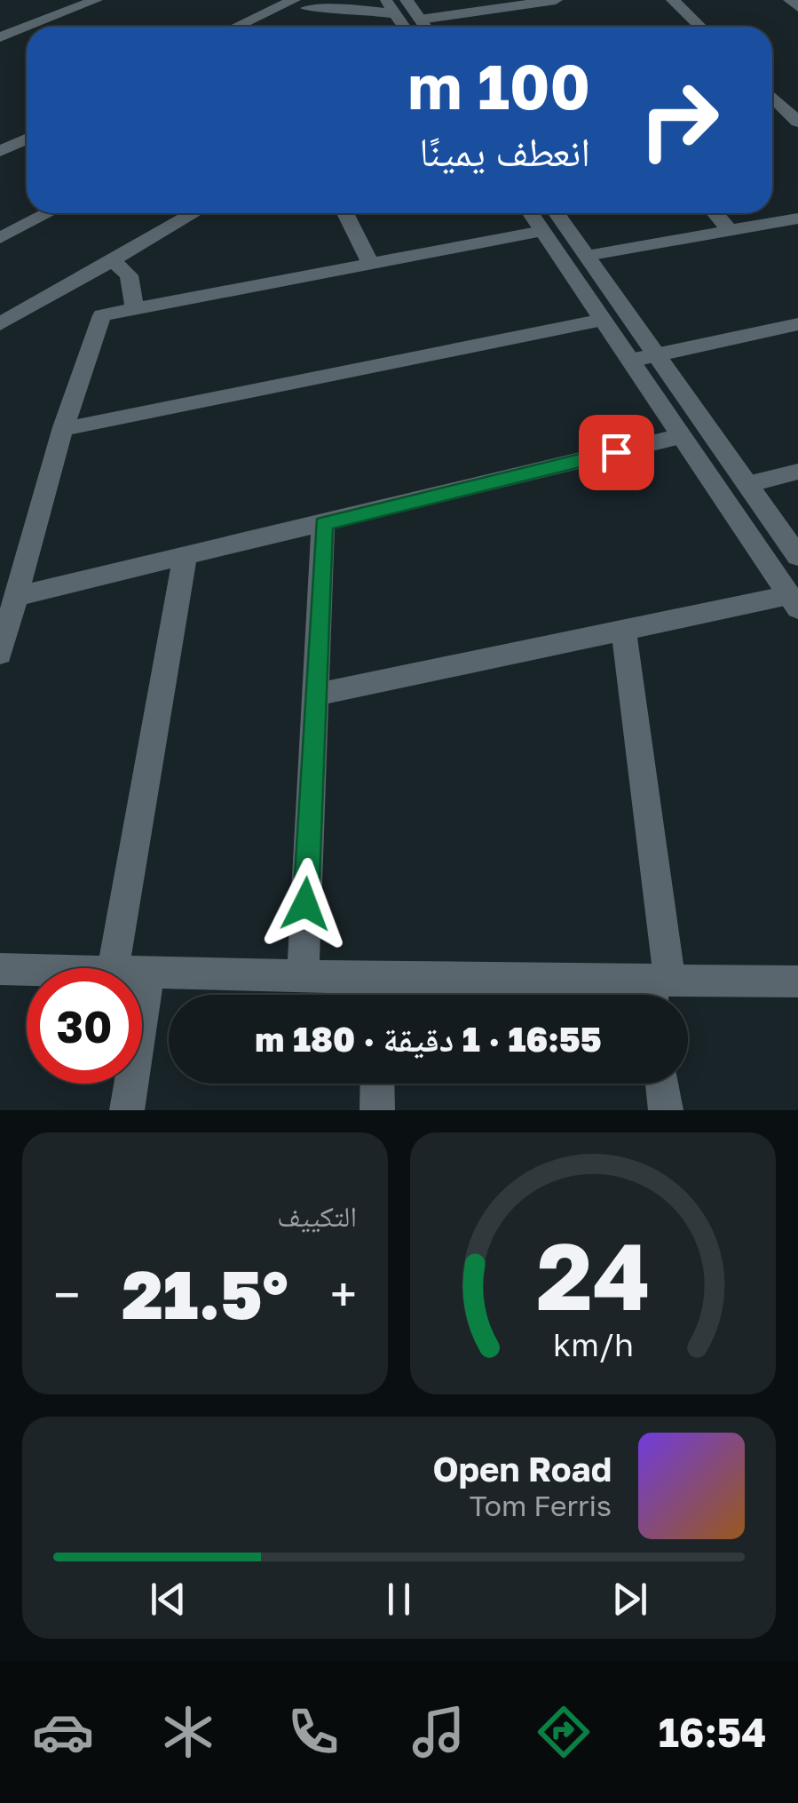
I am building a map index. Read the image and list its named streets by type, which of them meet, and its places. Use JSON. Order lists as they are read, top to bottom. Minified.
{"page":{"turn":["100 m","انعطف يمينًا"],"limit":"30","trip":"16:55 · 1 دقيقة · 180 m","tile":"التكييف","heat":["−","21.5°","+"],"song":["Open Road","Tom Ferris"],"tabs":"16:54","gauge":["24","km/h"]}}
